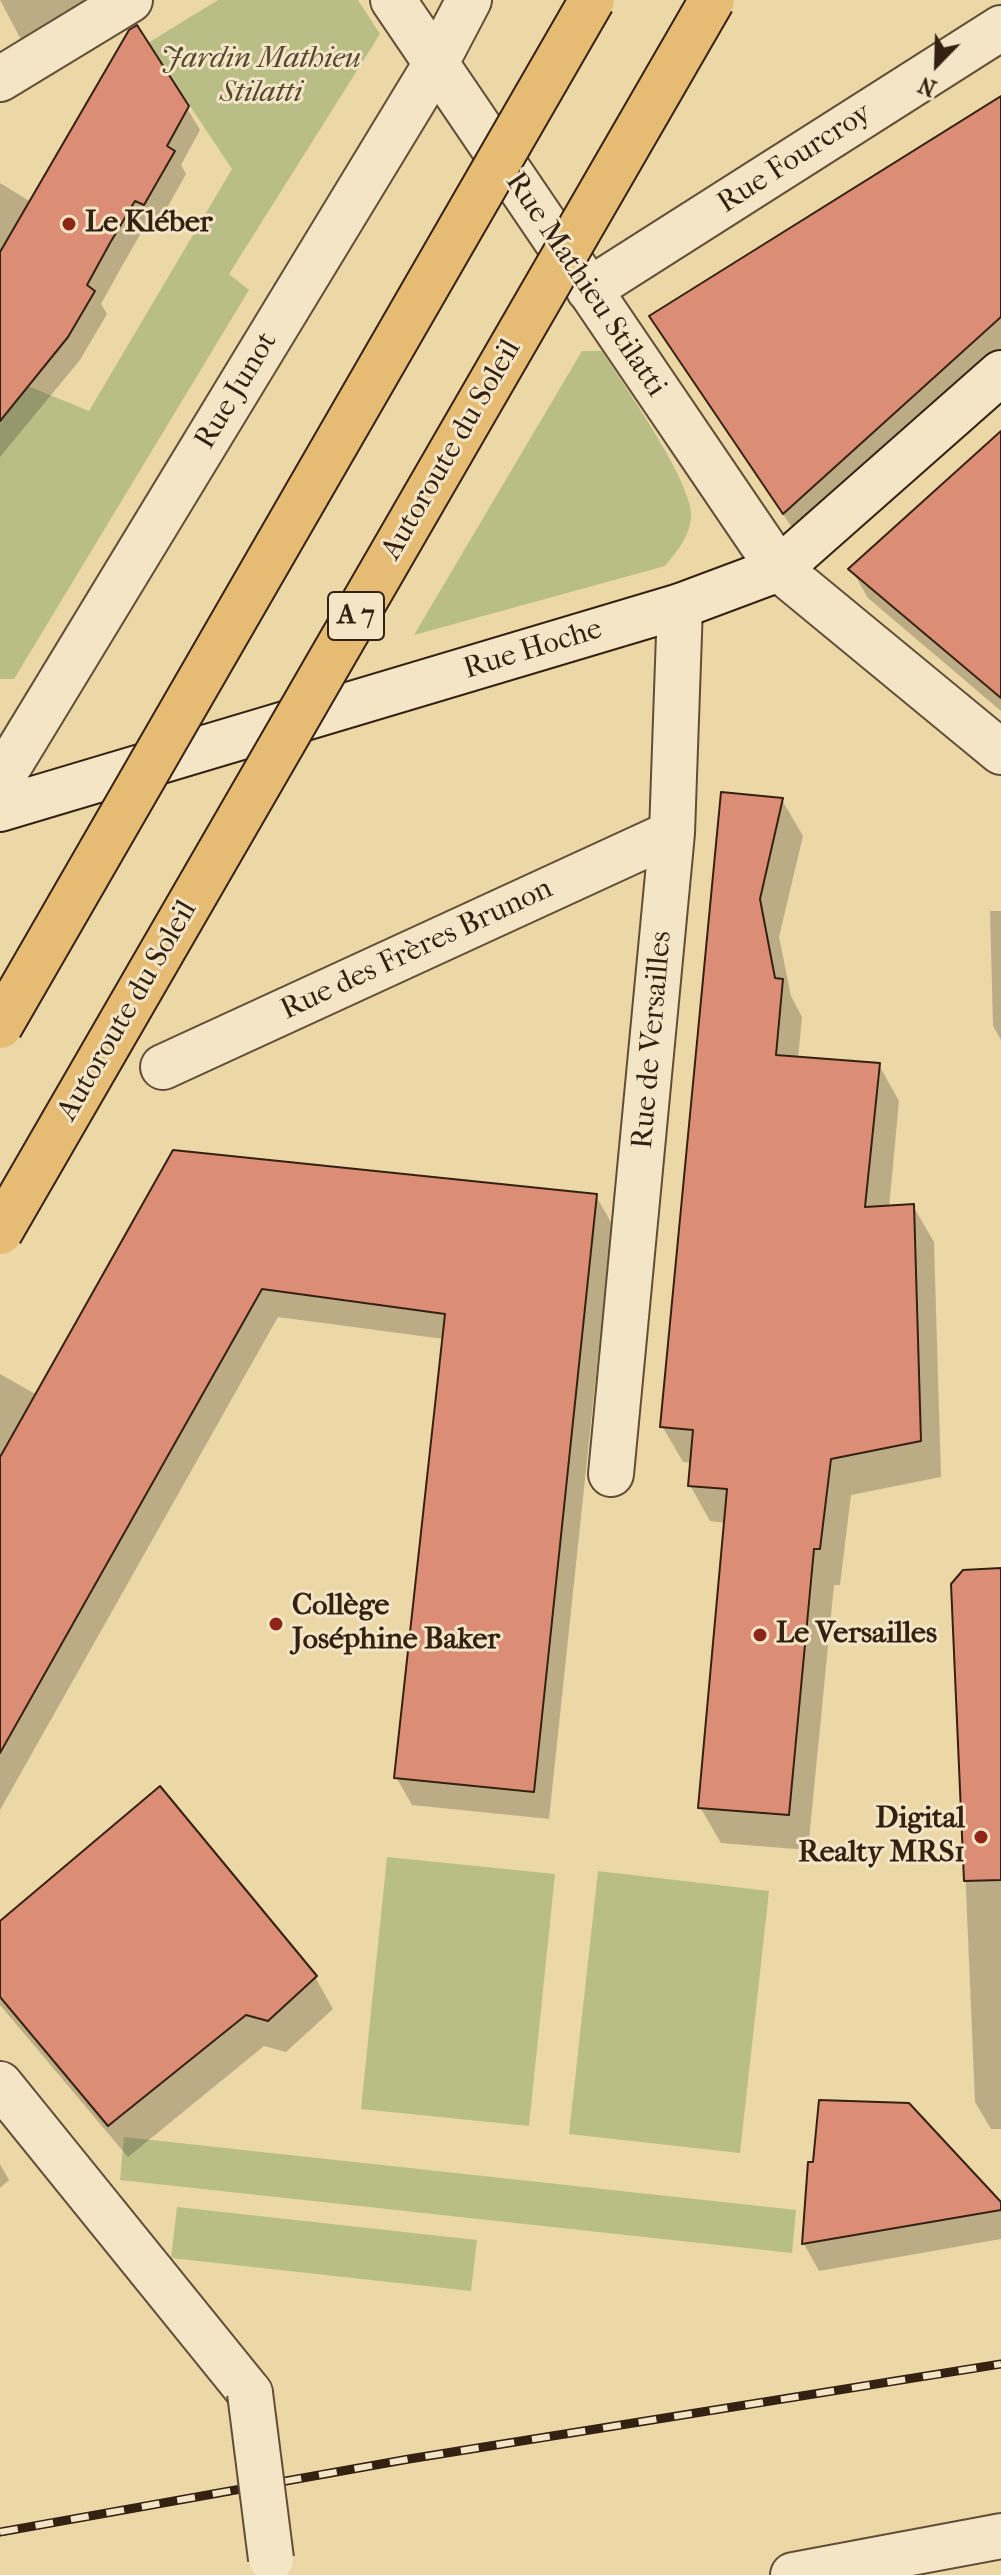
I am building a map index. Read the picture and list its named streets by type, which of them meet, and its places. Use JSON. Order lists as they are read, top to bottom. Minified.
{"streets":{"highway":["Autoroute du Soleil","A 7"],"street":["Rue Fourcroy","Rue Mathieu Stilatti","Rue Junot","Rue Hoche","Rue des Frères Brunon","Rue de Versailles"]},"crossings":[["Rue Fourcroy","Rue Mathieu Stilatti"],["Rue Mathieu Stilatti","Rue Junot"],["Rue Mathieu Stilatti","Rue Hoche"],["Rue Hoche","Rue de Versailles"],["Rue des Frères Brunon","Rue de Versailles"]],"parks":["Jardin Mathieu Stilatti"],"places":["Le Kléber","Collège Joséphine Baker","Le Versailles","Digital Realty MRS1"],"north":"bottom left"}
